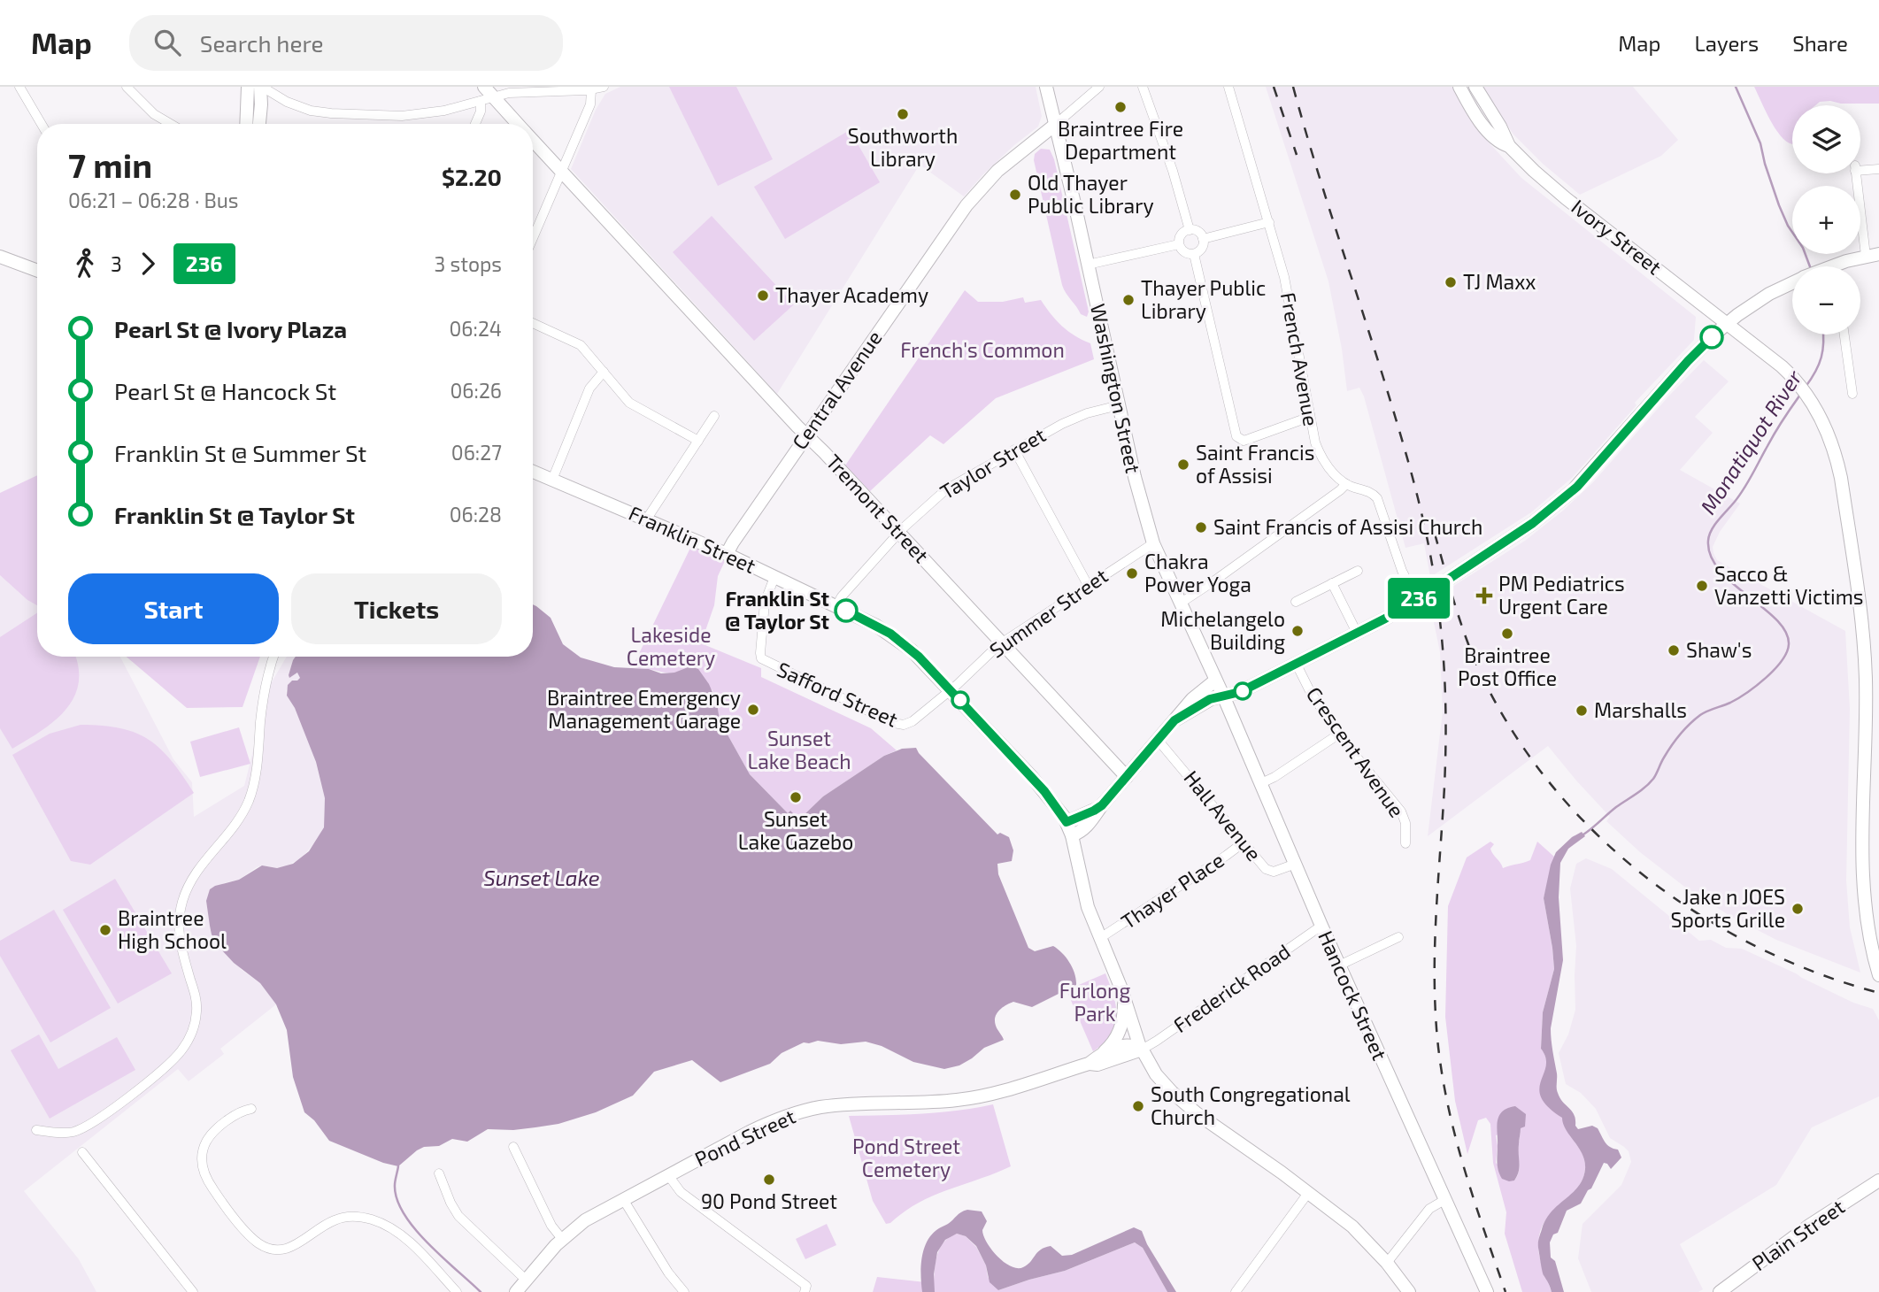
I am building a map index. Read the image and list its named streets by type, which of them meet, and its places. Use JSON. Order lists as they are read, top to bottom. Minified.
{"streets":{"main road":["Ivory Street","Washington Street","Central Avenue","Tremont Street","Franklin Street","Hancock Street","Pond Street","Plain Street"],"street":["French Avenue","Taylor Street","Summer Street","Safford Street","Crescent Avenue","Hall Avenue","Thayer Place","Frederick Road"]},"crossings":[["Washington Street","Central Avenue"],["Washington Street","Taylor Street"],["Washington Street","Summer Street"],["Washington Street","Hancock Street"],["Central Avenue","Tremont Street"],["Central Avenue","Franklin Street"],["Taylor Street","Tremont Street"],["Taylor Street","Franklin Street"],["Tremont Street","Summer Street"],["Franklin Street","Summer Street"],["Franklin Street","Safford Street"],["Summer Street","Safford Street"],["Hall Avenue","Thayer Place"],["Hall Avenue","Hancock Street"],["Frederick Road","Hancock Street"],["Frederick Road","Pond Street"]],"water":["Monatiquot River","Sunset Lake"],"parks":["French's Common","Lakeside Cemetery","Sunset Lake Beach","Furlong Park","Pond Street Cemetery"],"places":{"other":["Braintree Fire Department","Southworth Library","Old Thayer Public Library","TJ Maxx","Thayer Academy","Thayer Public Library","Saint Francis of Assisi","Saint Francis of Assisi Church","Chakra Power Yoga","Sacco & Vanzetti Victims","Franklin St @ Taylor St","Michelangelo Building","Braintree Post Office","Shaw's","Braintree Emergency Management Garage","Marshalls","Sunset Lake Gazebo","Jake n JOES Sports Grille","Braintree High School","South Congregational Church","90 Pond Street"],"health":["PM Pediatrics Urgent Care"]},"lines":["bus line 236"],"page":{"header":"Map","search":"Search here","nav":["Map","Layers","Share"],"on_map":"236","map_buttons":["+","−"],"heading":["7 min","06:21 – 06:28 · Bus","$2.20"],"legs":["3","236","3 stops"],"list":[{"name":"Pearl St @ Ivory Plaza","value":"06:24"},{"name":"Pearl St @ Hancock St","value":"06:26"},{"name":"Franklin St @ Summer St","value":"06:27"},{"name":"Franklin St @ Taylor St","value":"06:28"}],"buttons":["Start","Tickets"]}}
